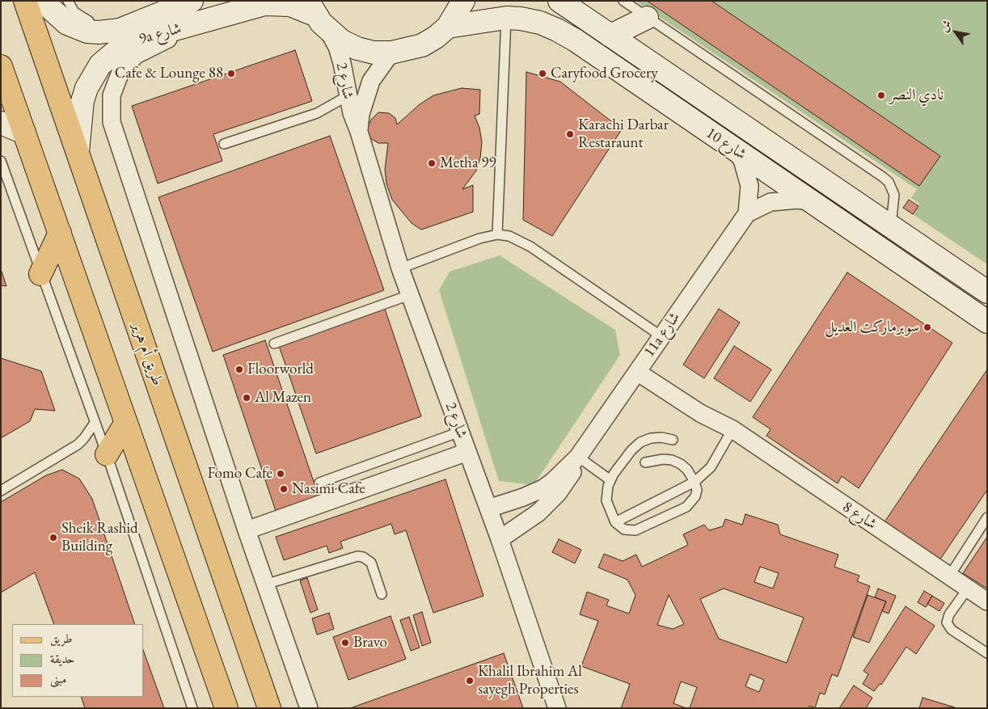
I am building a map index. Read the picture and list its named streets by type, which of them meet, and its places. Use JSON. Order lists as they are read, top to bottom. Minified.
{"streets":{"main road":["9a شارع","شارع 10","طريق أم هرير"],"street":["شارع 2","11a شارع","شارع 8"]},"crossings":[["9a شارع","شارع 2"],["9a شارع","شارع 10"],["9a شارع","طريق أم هرير"],["شارع 2","11a شارع"],["شارع 10","11a شارع"],["11a شارع","شارع 8"]],"places":["Cafe & Lounge 88","Caryfood Grocery","نادي النصر","Karachi Darbar Restaraunt","Metha 99","سوبرماركت العديل","Floorworld","Al Mazen","Fomo Cafe","Nasimi Cafe","Sheik Rashid Building","Bravo","Khalil Ibrahim Al sayegh Properties"],"legend":["طريق","حديقة","مبنى"],"north":"top left"}
